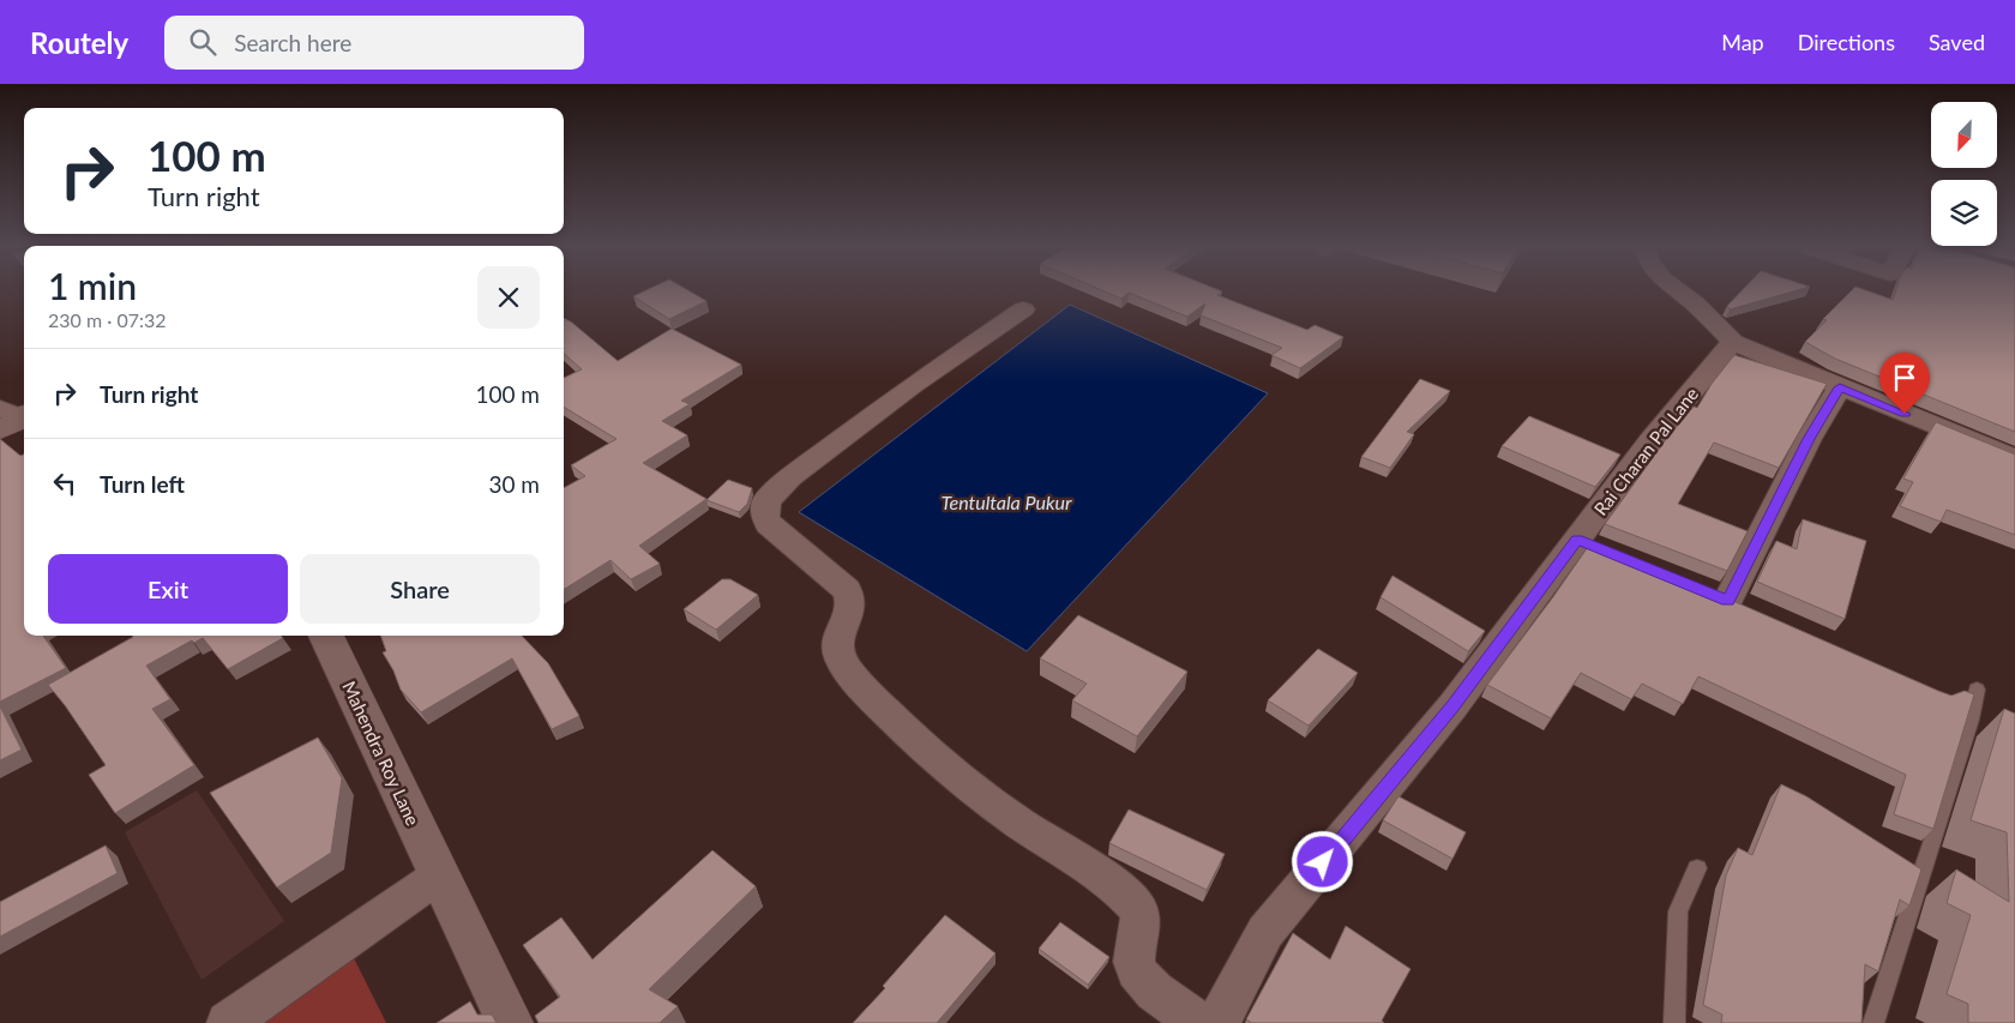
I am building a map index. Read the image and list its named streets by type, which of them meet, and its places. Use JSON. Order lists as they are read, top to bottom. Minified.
{"streets":{"street":["Rai Charan Pal Lane","Mahendra Roy Lane"]},"water":["Tentultala Pukur"],"north":"bottom left","page":{"header":"Routely","search":"Search here","nav":["Map","Directions","Saved"],"turn":["100 m","Turn right"],"heading":["1 min","230 m · 07:32"],"list":[{"name":"Turn right","value":"100 m"},{"name":"Turn left","value":"30 m"}],"buttons":["Exit","Share"]}}
